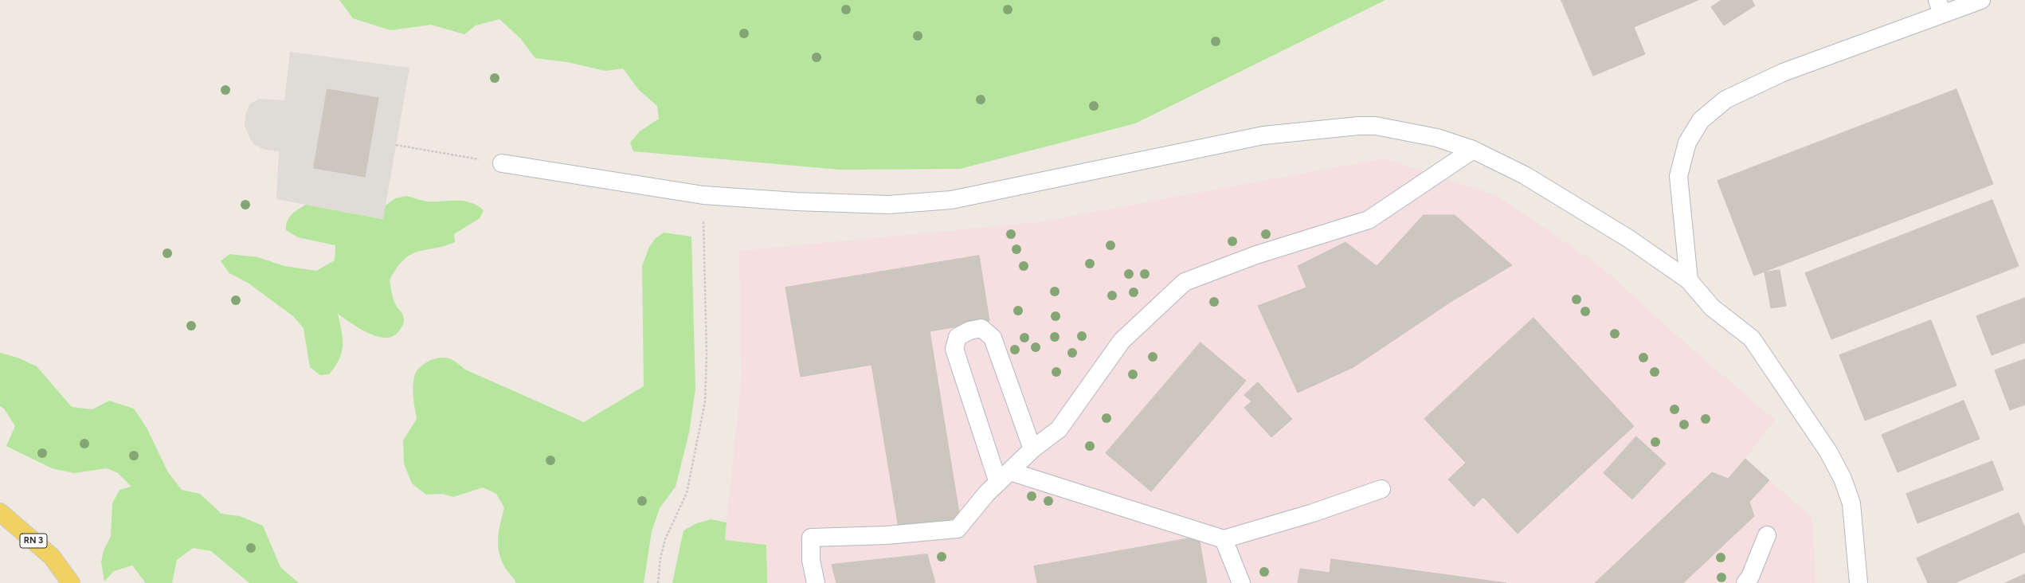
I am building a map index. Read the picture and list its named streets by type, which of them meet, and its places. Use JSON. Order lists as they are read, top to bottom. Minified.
{"streets":{"main road":["RN 3"]}}
